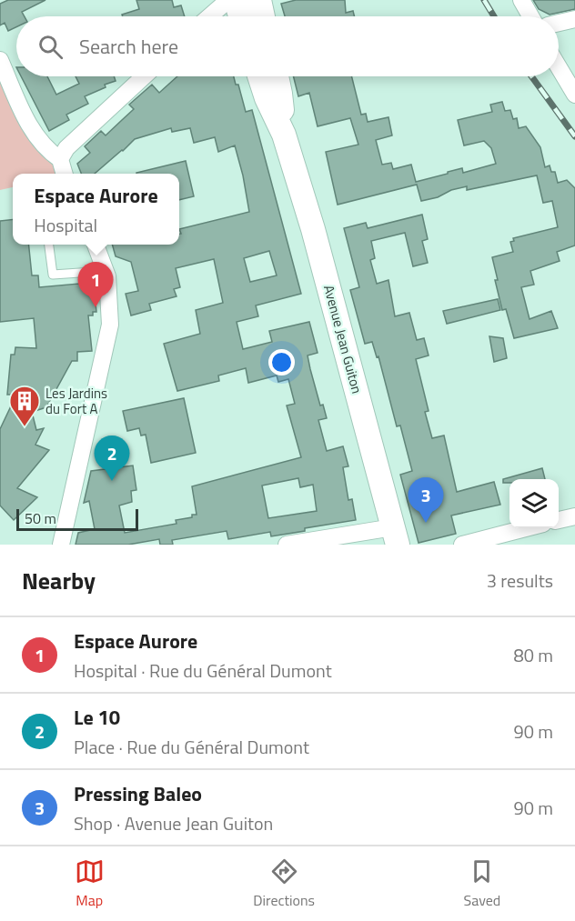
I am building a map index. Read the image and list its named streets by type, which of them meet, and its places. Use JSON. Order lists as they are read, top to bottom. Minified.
{"streets":{"main road":["Avenue Jean Guiton"]},"places":{"building":["Les Jardins du Fort A"]},"scale_bar":"50 m","page":{"search":"Search here","popup":["Espace Aurore","Hospital"],"pins":["1","2","3"],"scale":"50 m","heading":["Nearby","3 results"],"list":[{"mark":"1","name":"Espace Aurore","note":"Hospital · Rue du Général Dumont","value":"80 m"},{"mark":"2","name":"Le 10","note":"Place · Rue du Général Dumont","value":"90 m"},{"mark":"3","name":"Pressing Baleo","note":"Shop · Avenue Jean Guiton","value":"90 m"}],"nav":["Map","Directions","Saved"]}}
